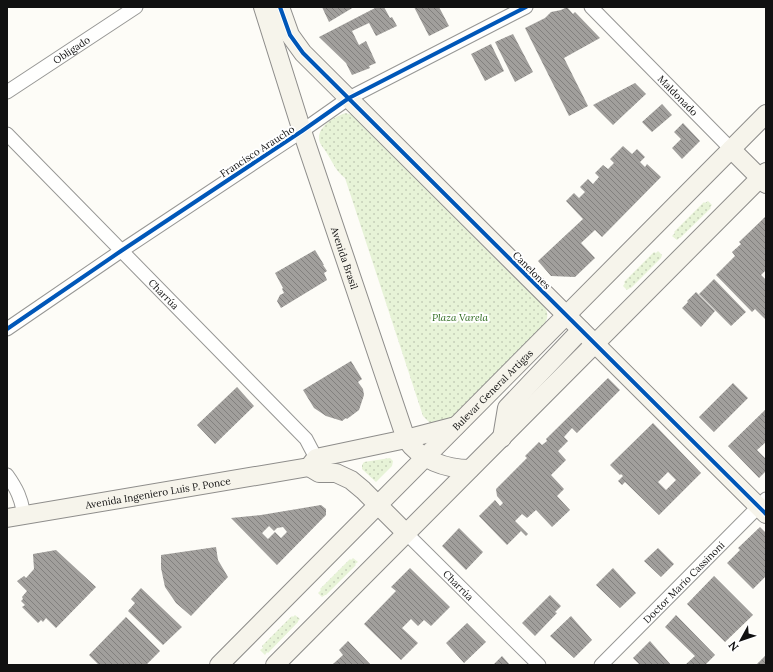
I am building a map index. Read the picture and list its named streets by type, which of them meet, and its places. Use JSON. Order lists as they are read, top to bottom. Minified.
{"streets":{"street":["Obligado","Maldonado","Francisco Araucho","Avenida Brasil","Canelones","Charrúa","Bulevar General Artigas","Avenida Ingeniero Luis P. Ponce","Doctor Mario Cassinoni"]},"crossings":[["Maldonado","Bulevar General Artigas"],["Francisco Araucho","Avenida Brasil"],["Francisco Araucho","Canelones"],["Francisco Araucho","Charrúa"],["Avenida Brasil","Bulevar General Artigas"],["Avenida Brasil","Avenida Ingeniero Luis P. Ponce"],["Canelones","Bulevar General Artigas"],["Canelones","Doctor Mario Cassinoni"],["Charrúa","Bulevar General Artigas"],["Charrúa","Avenida Ingeniero Luis P. Ponce"],["Bulevar General Artigas","Avenida Ingeniero Luis P. Ponce"]],"parks":["Plaza Varela"],"north":"bottom left"}
